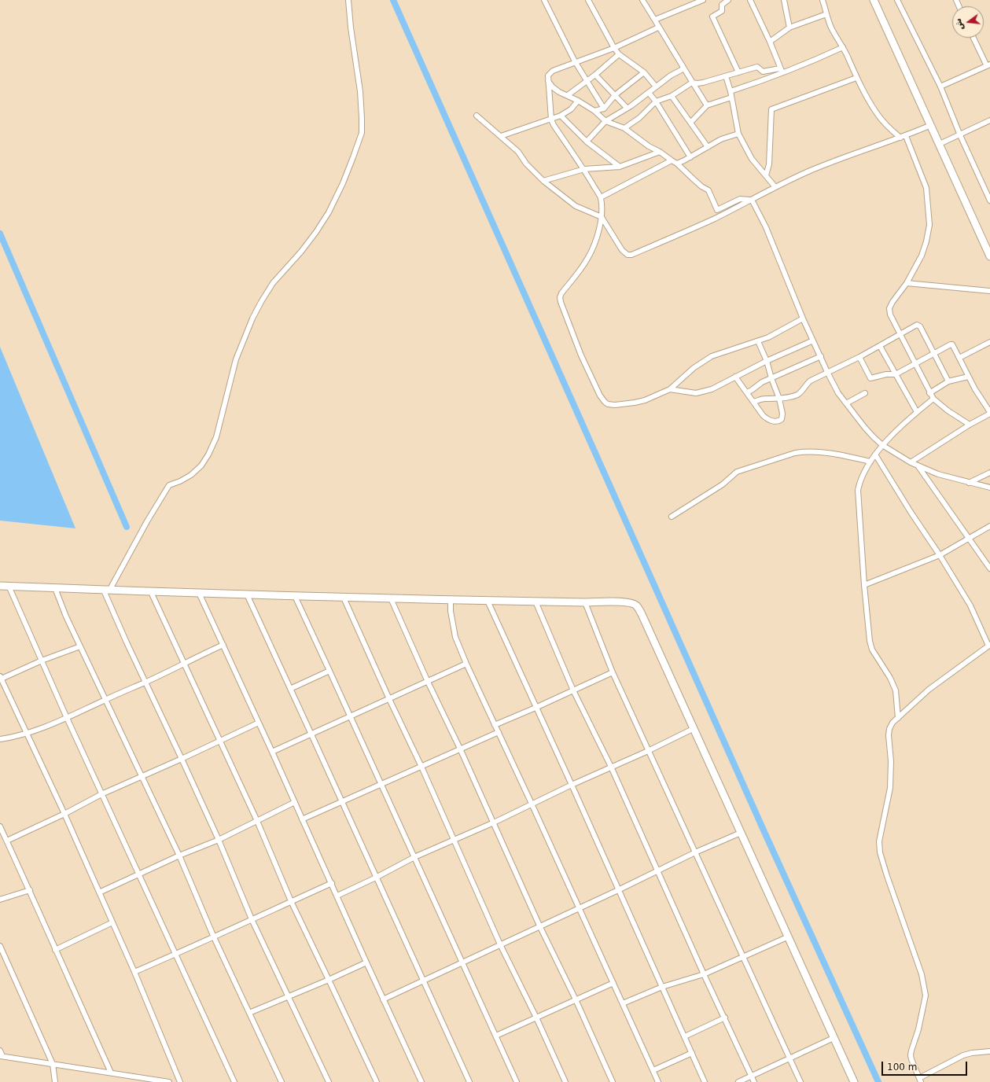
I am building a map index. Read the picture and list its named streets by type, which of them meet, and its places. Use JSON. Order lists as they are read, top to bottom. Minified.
{"scale_bar":"100 m","north":"left"}
